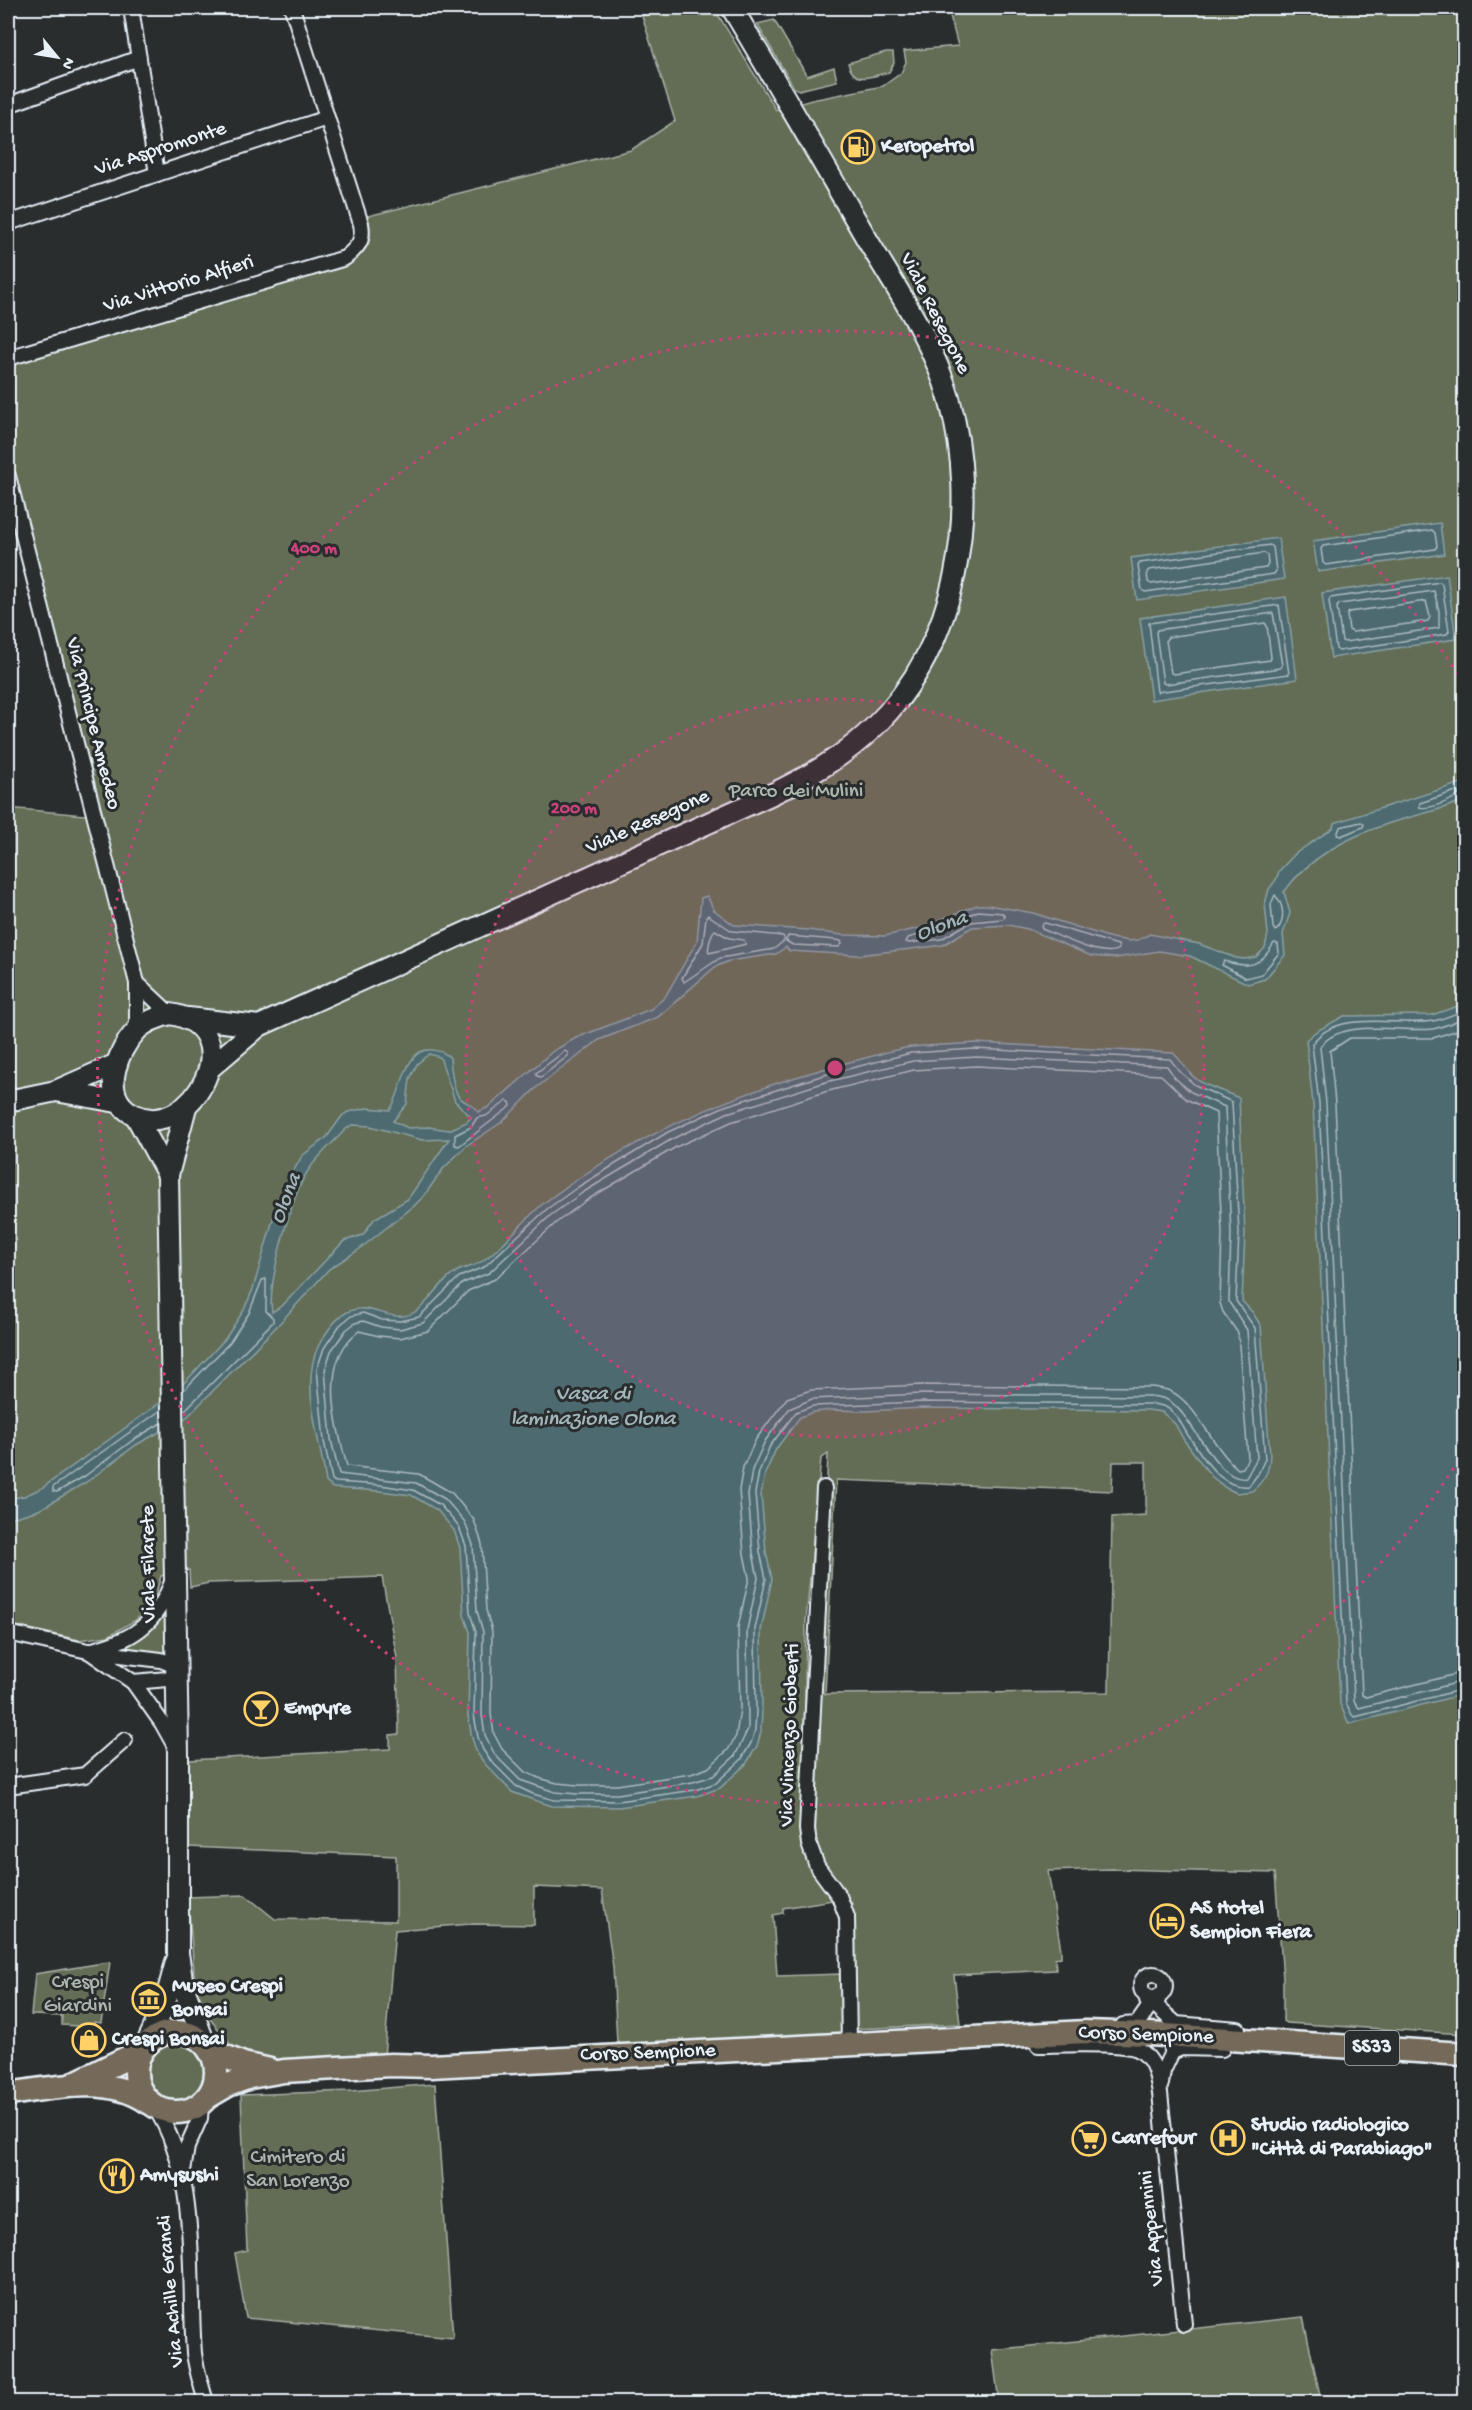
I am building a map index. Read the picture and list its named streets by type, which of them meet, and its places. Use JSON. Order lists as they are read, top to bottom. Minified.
{"streets":{"main road":["Corso Sempione","SS33"],"street":["Via Aspromonte","Via Vittorio Alfieri","Viale Resegone","Via Principe Amedeo","Viale Filarete","Via Vincenzo Gioberti","Via Appennini","Via Achille Grandi"]},"crossings":[["Via Aspromonte","Via Vittorio Alfieri"],["Viale Resegone","Via Principe Amedeo"],["Viale Resegone","Viale Filarete"],["Via Principe Amedeo","Viale Filarete"],["Viale Filarete","Corso Sempione"],["Viale Filarete","Via Achille Grandi"],["Via Vincenzo Gioberti","Corso Sempione"],["Corso Sempione","Via Appennini"],["Corso Sempione","Via Achille Grandi"]],"water":["Olona","Vasca di laminazione Olona"],"parks":["Parco dei Mulini","Crespi Giardini","Cimitero di San Lorenzo"],"places":{"fuel station":["Keropetrol"],"bar":["Empyre"],"hotel":["AS Hotel Sempion Fiera"],"museum":["Museo Crespi Bonsai"],"shop":["Crespi Bonsai"],"hospital":["Studio radiologico \"Città di Parabiago\""],"supermarket":["Carrefour"],"restaurant":["Amysushi"]},"north":"bottom right","rings":["400 m","200 m"]}
